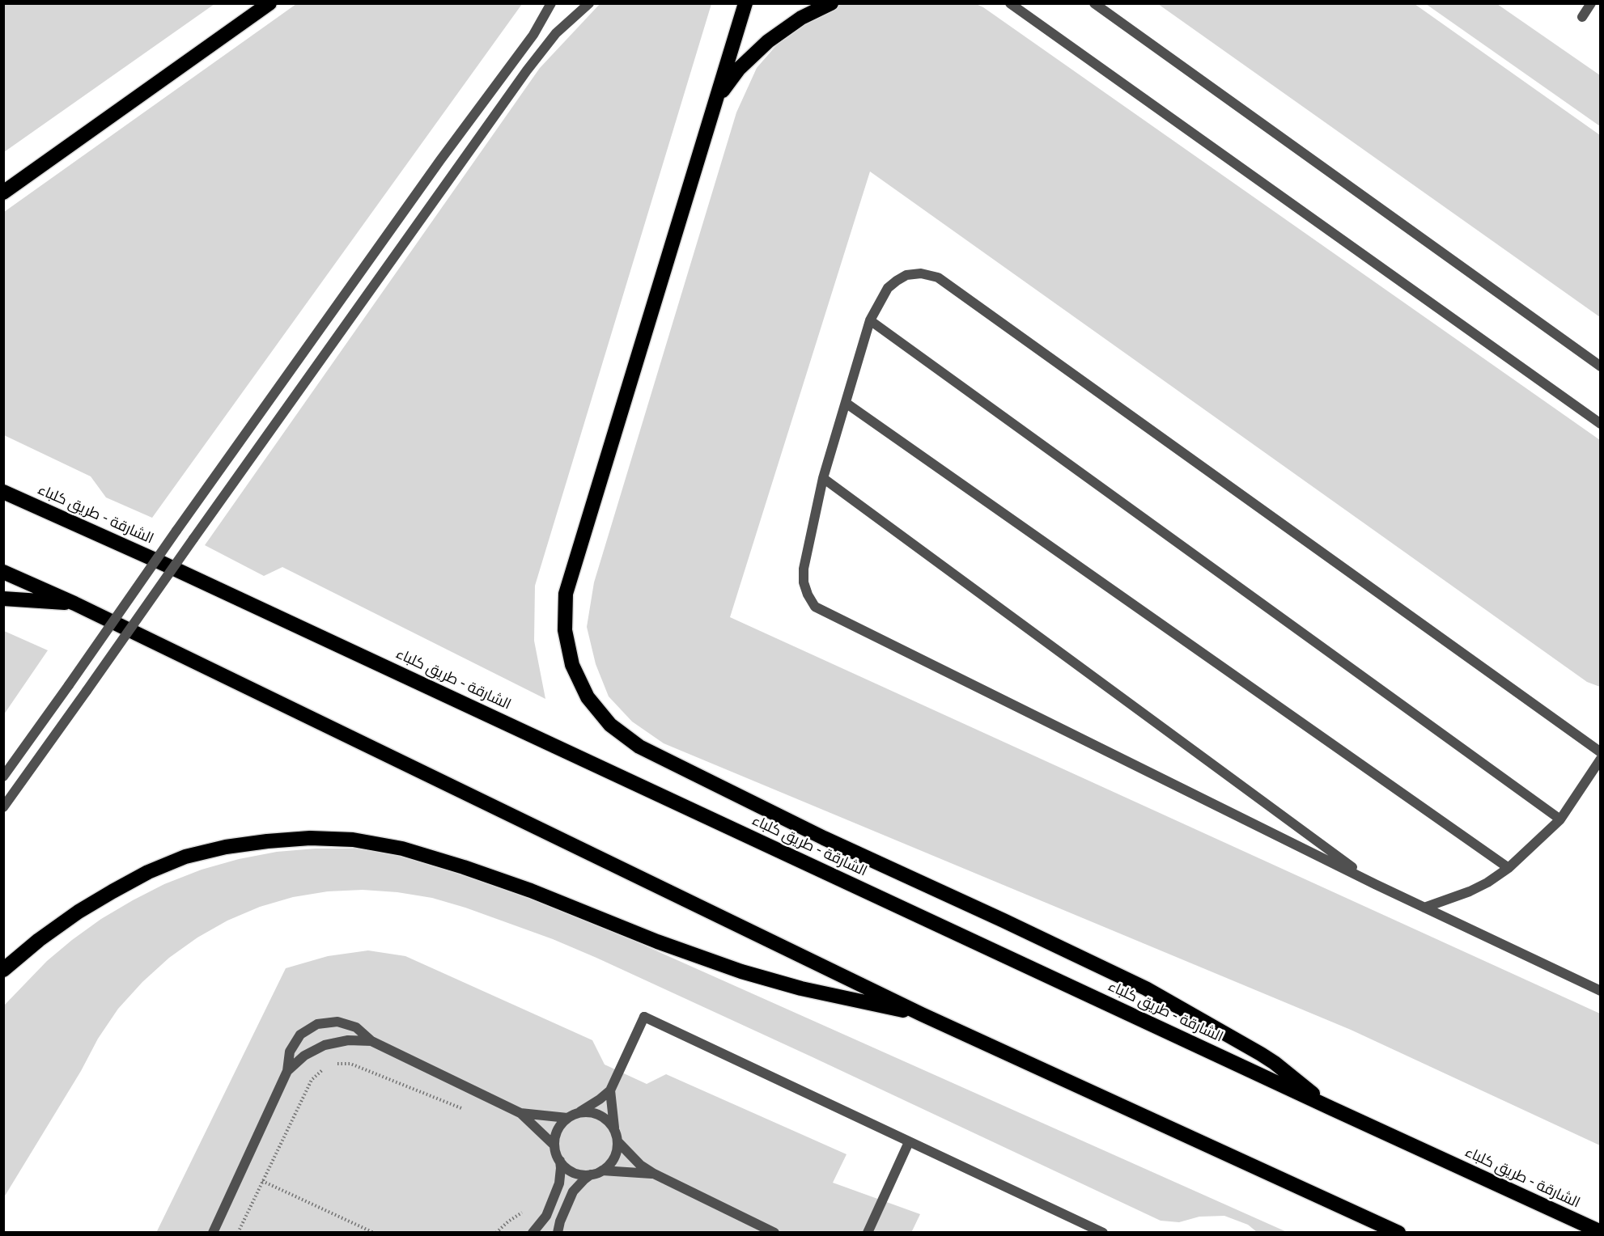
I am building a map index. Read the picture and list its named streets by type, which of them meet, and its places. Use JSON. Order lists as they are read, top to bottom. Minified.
{"streets":{"highway":["الشارقة - طريق كلباء"]}}
